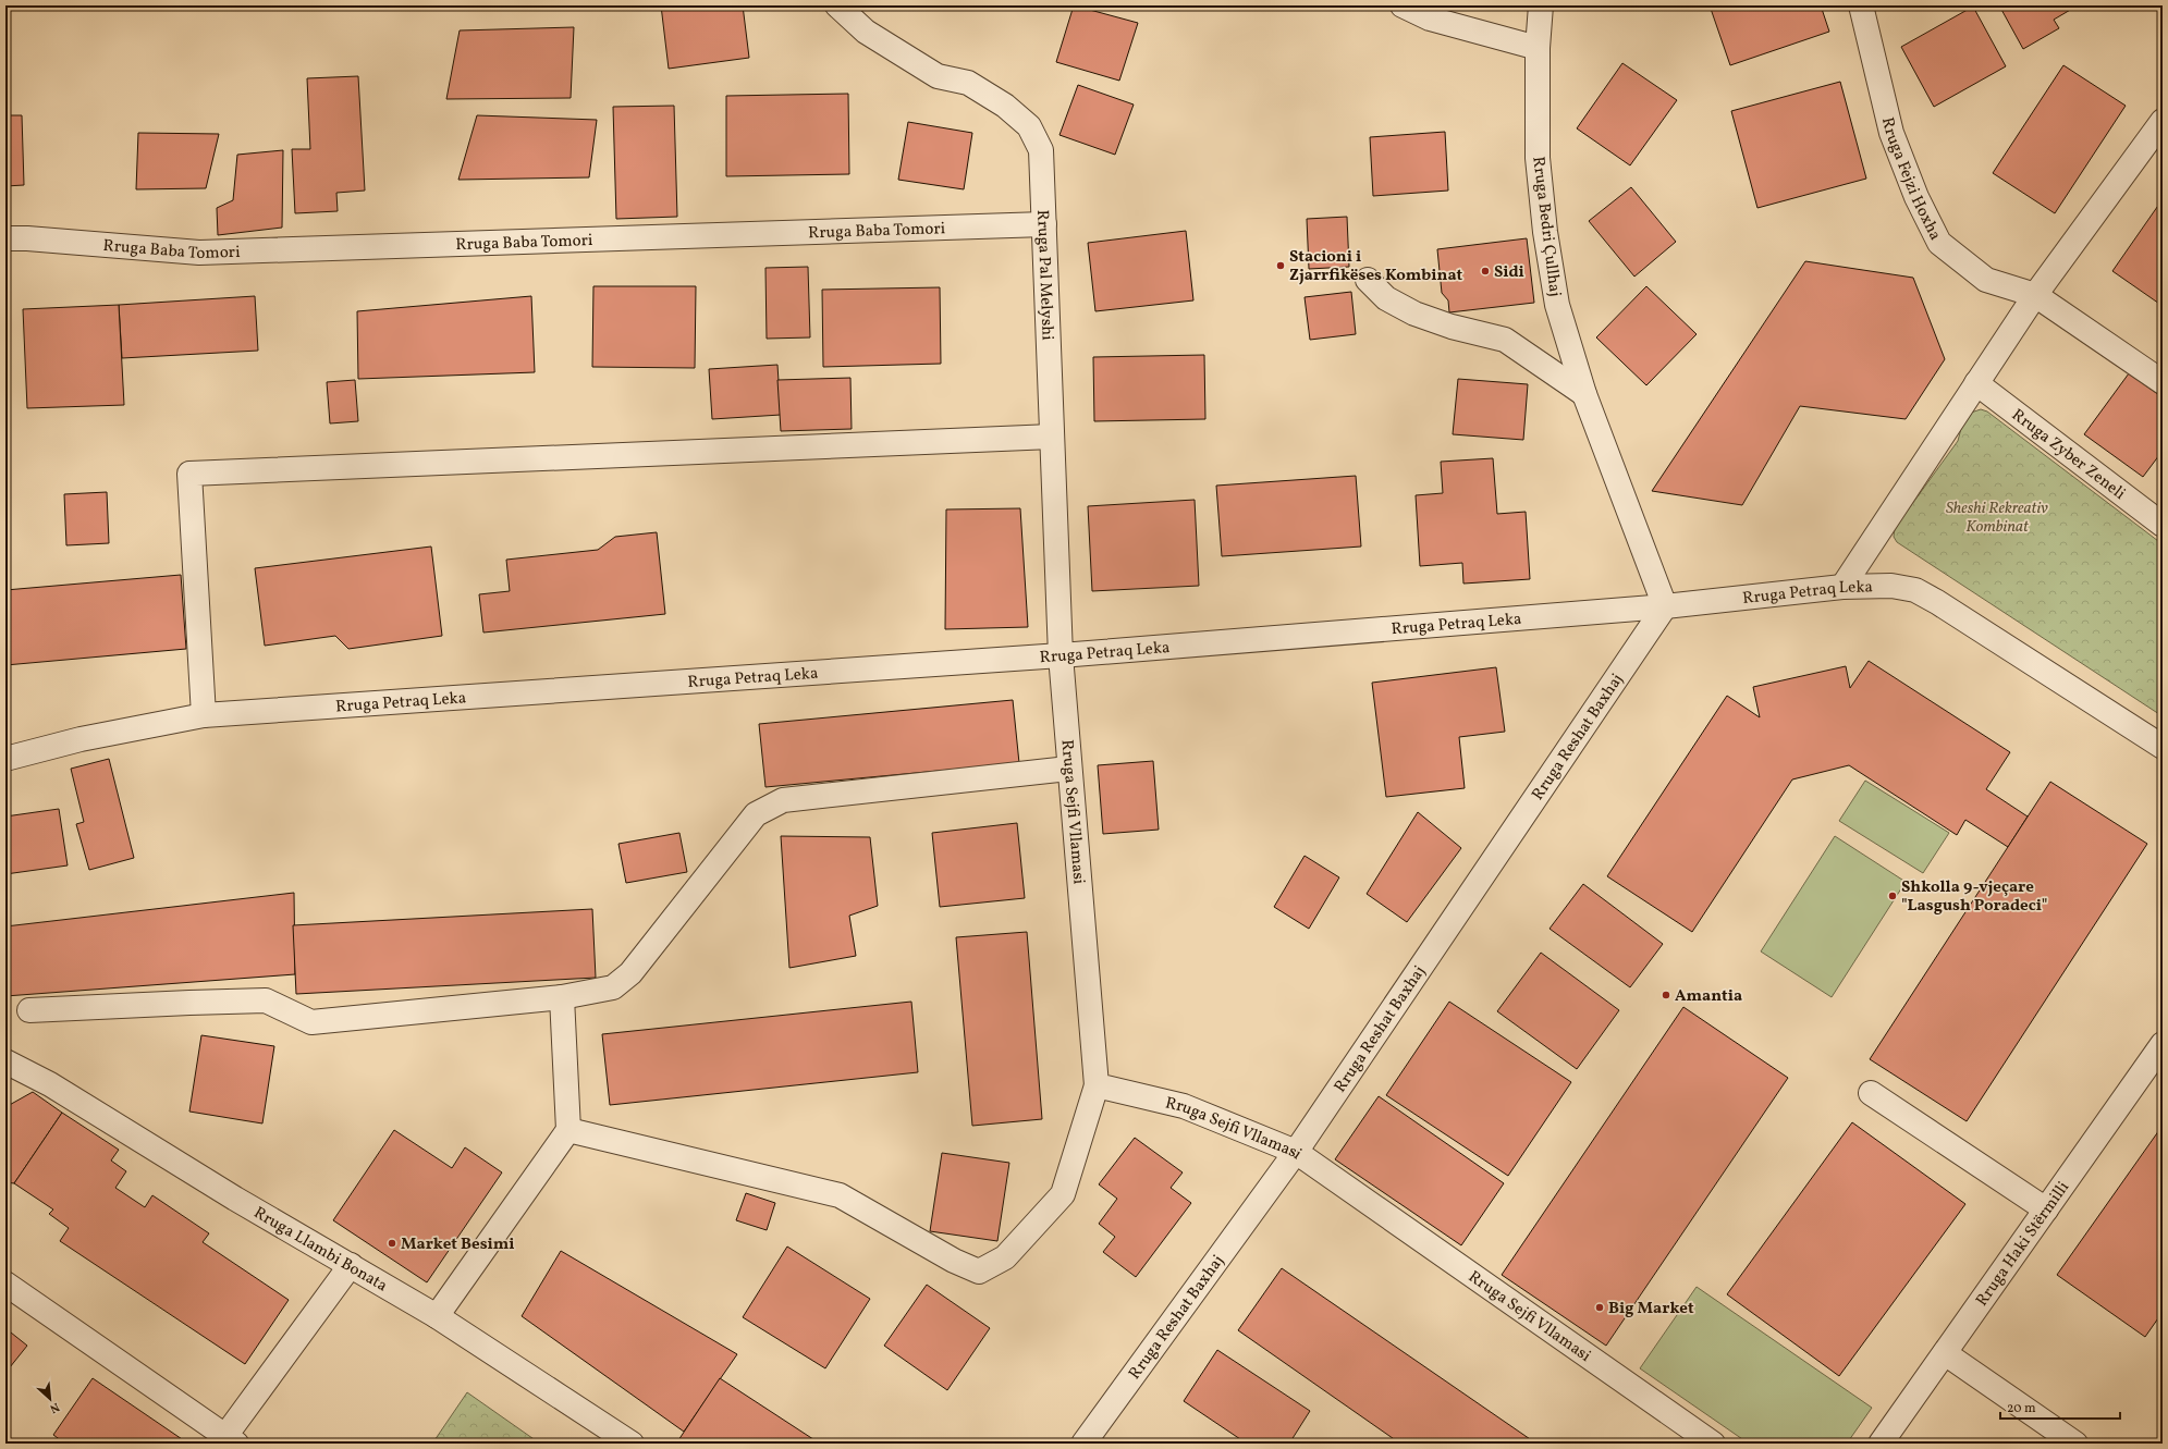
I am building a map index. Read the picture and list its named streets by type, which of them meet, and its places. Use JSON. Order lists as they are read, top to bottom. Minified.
{"streets":{"street":["Rruga Fejzi Hoxha","Rruga Bedri Çullhaj","Rruga Baba Tomori","Rruga Pal Melyshi","Rruga Zyber Zeneli","Rruga Petraq Leka","Rruga Reshat Baxhaj","Rruga Sejfi Vllamasi","Rruga Haki Stërmilli","Rruga Llambi Bonata"]},"crossings":[["Rruga Bedri Çullhaj","Rruga Petraq Leka"],["Rruga Bedri Çullhaj","Rruga Reshat Baxhaj"],["Rruga Baba Tomori","Rruga Pal Melyshi"],["Rruga Pal Melyshi","Rruga Petraq Leka"],["Rruga Pal Melyshi","Rruga Sejfi Vllamasi"],["Rruga Petraq Leka","Rruga Reshat Baxhaj"],["Rruga Petraq Leka","Rruga Sejfi Vllamasi"],["Rruga Reshat Baxhaj","Rruga Sejfi Vllamasi"]],"parks":["Sheshi Rekreativ Kombinat"],"places":["Stacioni i Zjarrfikëses Kombinat","Sidi","Shkolla 9-vjeçare \"Lasgush Poradeci\"","Amantia","Market Besimi","Big Market"],"scale_bar":"20 m","north":"bottom right"}
